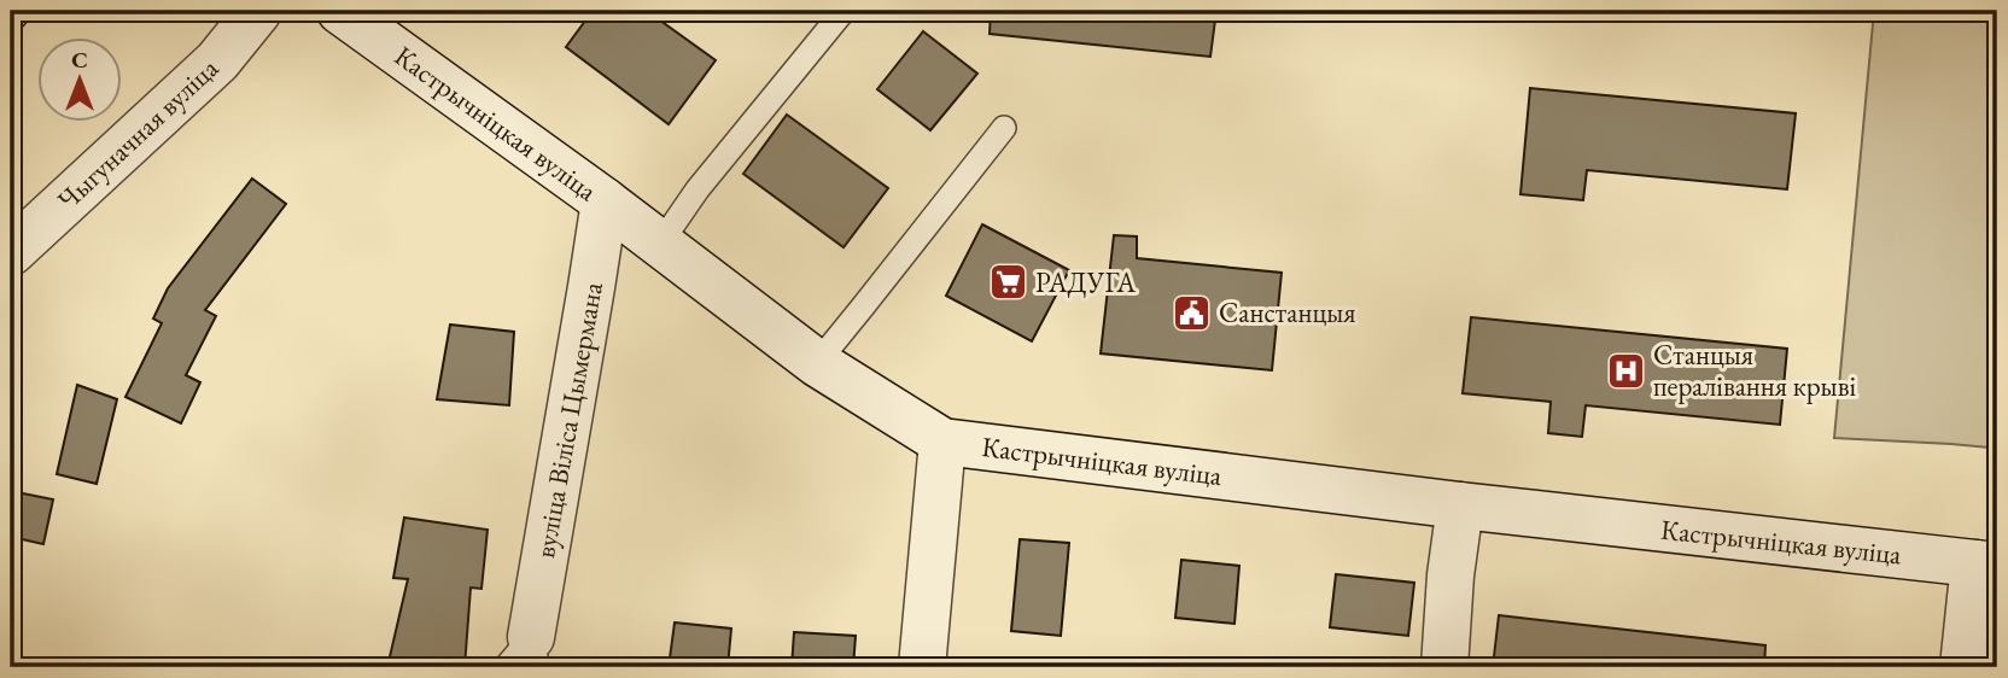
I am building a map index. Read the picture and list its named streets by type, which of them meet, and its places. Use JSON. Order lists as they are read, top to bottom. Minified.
{"streets":{"main road":["Кастрычніцкая вуліца","Чыгуначная вуліца","вуліца Віліса Цымермана"]},"crossings":[["Кастрычніцкая вуліца","вуліца Віліса Цымермана"]],"places":{"supermarket":["РАДУГА"],"public building":["Санстанцыя"],"hospital":["Станцыя пералівання крыві"]},"north":"top"}
